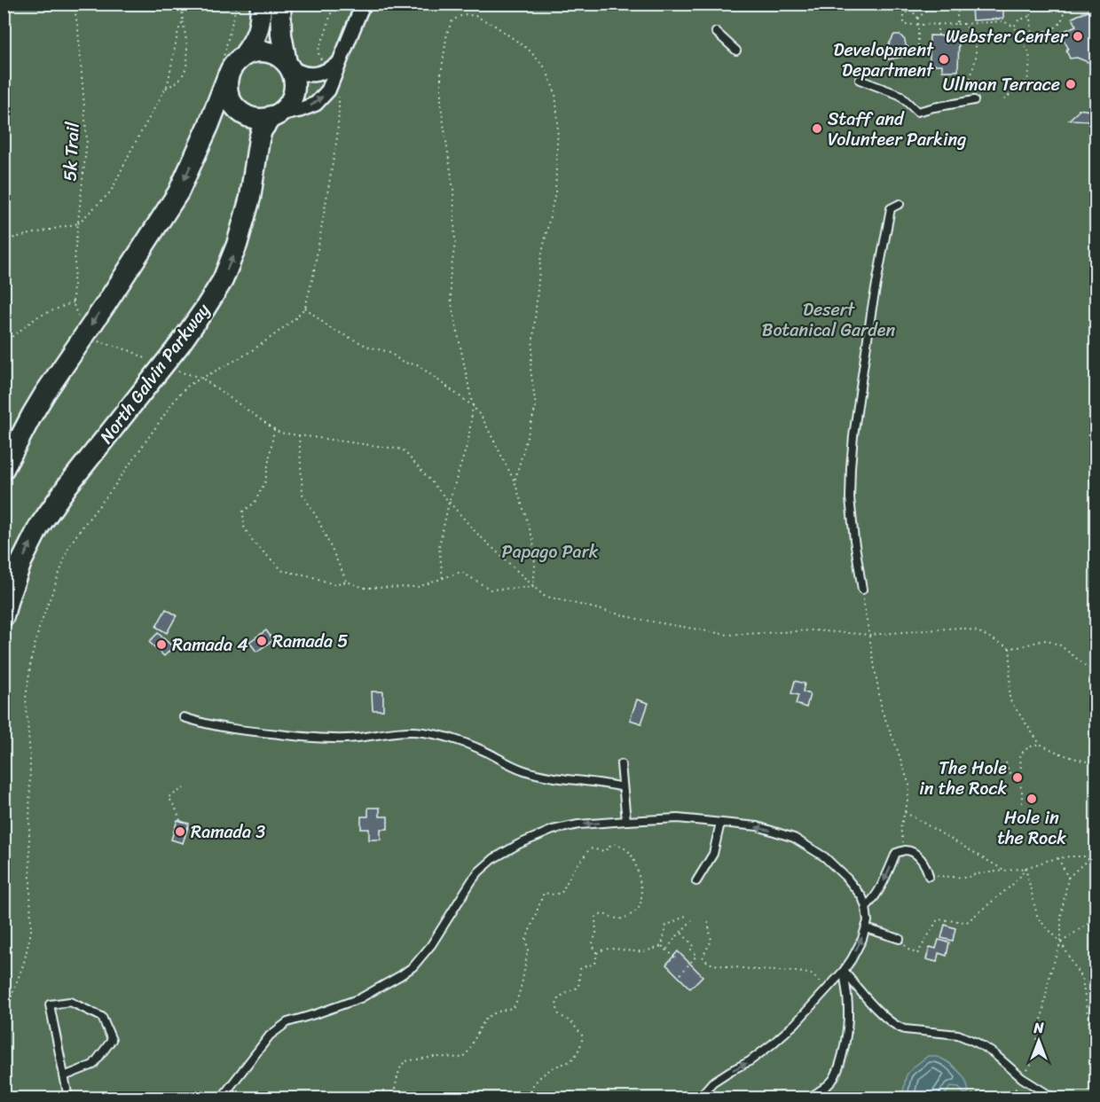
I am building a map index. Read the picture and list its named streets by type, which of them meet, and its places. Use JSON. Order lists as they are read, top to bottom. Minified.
{"streets":{"main road":["North Galvin Parkway"],"path":["5k Trail"]},"parks":["Desert Botanical Garden","Papago Park"],"places":["Webster Center","Development Department","Ullman Terrace","Staff and Volunteer Parking","Ramada 5","Ramada 4","The Hole in the Rock","Hole in the Rock","Ramada 3"],"north":"top"}
